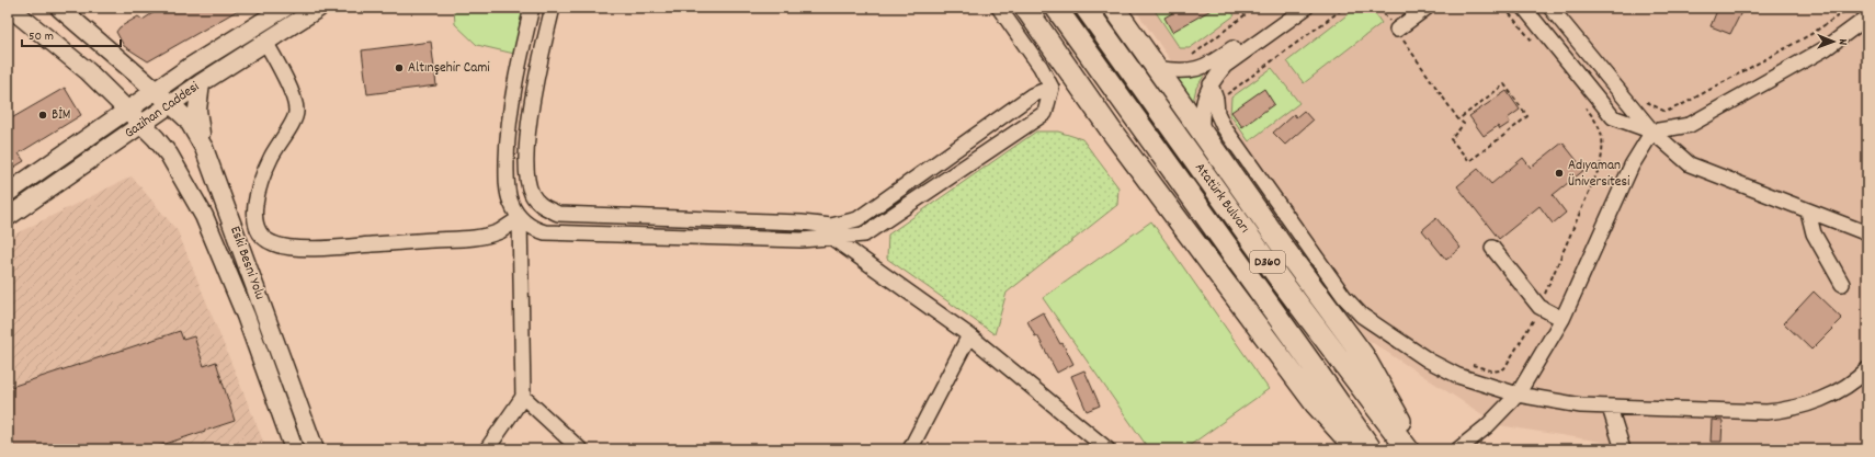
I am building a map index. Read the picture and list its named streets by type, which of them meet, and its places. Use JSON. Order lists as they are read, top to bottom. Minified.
{"streets":{"highway":["Atatürk Bulvarı","D360"],"main road":["Gazihan Caddesi","Eski Besni Yolu"]},"crossings":[["Gazihan Caddesi","Eski Besni Yolu"]],"places":["Altınşehir Cami","BİM","Adıyaman Üniversitesi"],"scale_bar":"50 m","north":"right"}
